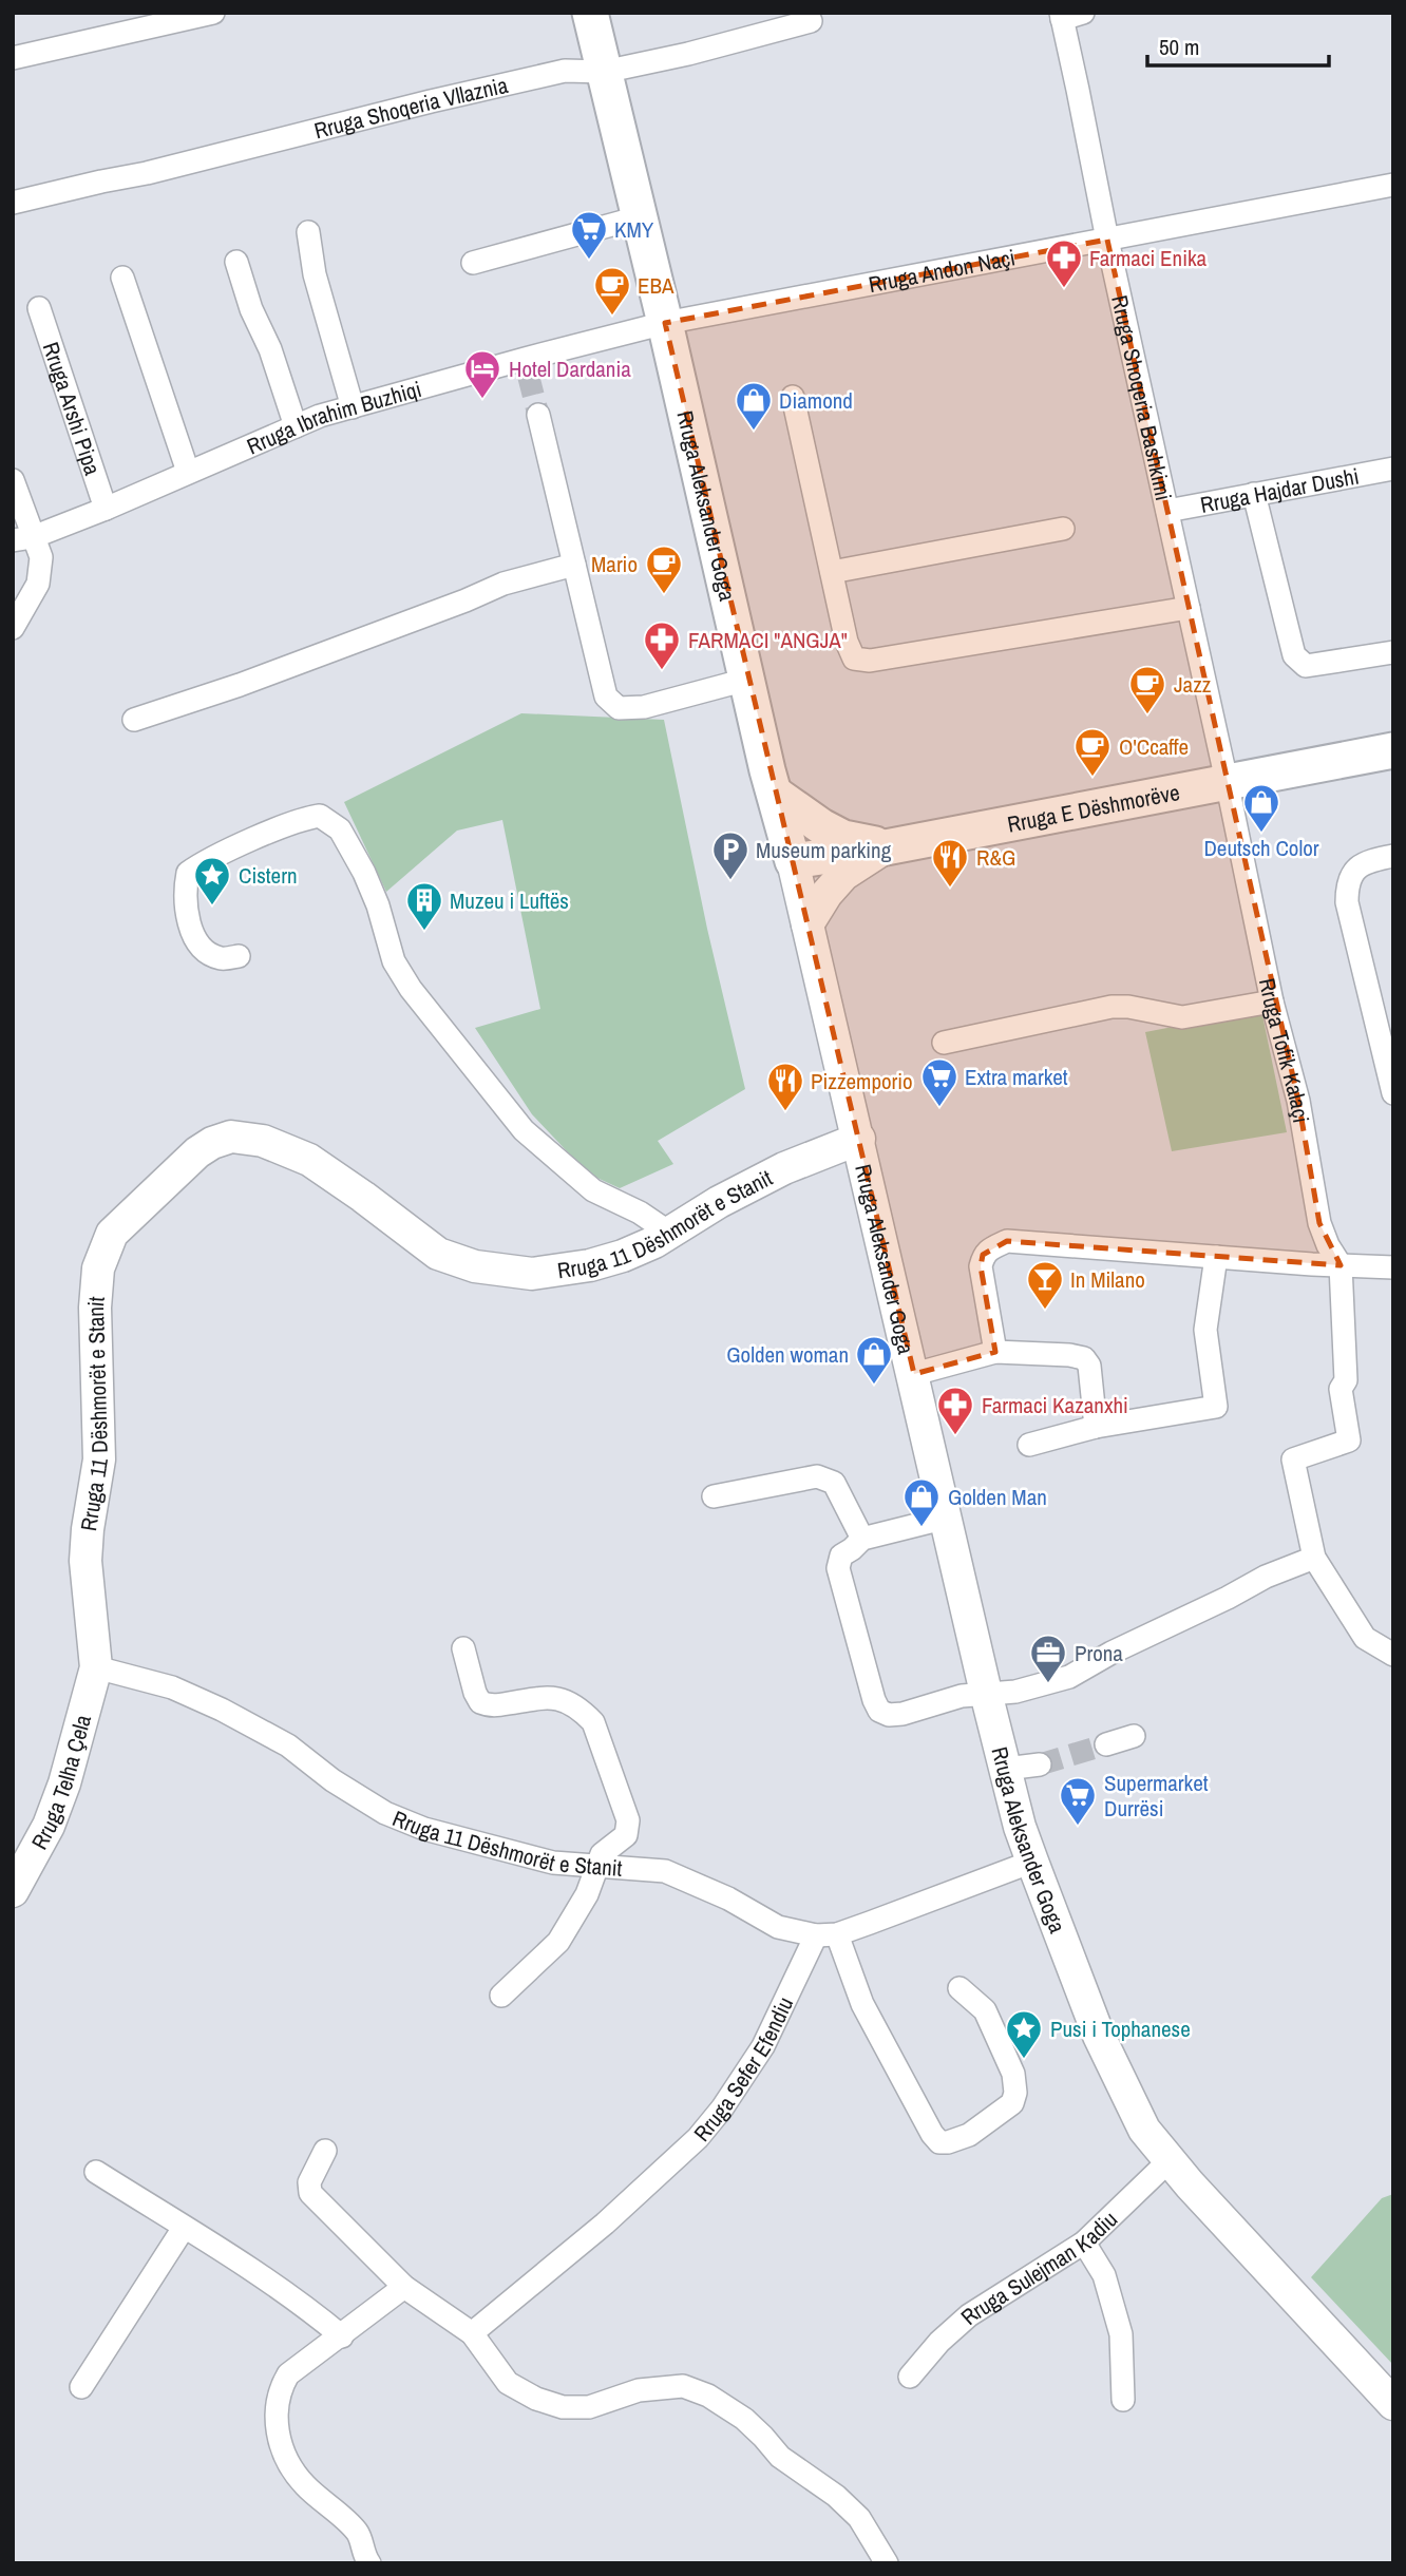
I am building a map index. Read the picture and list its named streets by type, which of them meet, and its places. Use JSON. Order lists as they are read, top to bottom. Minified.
{"streets":{"main road":["Rruga Aleksander Goga","Rruga E Dëshmorëve","Rruga 11 Dëshmorët e Stanit","Rruga Telha Çela"],"street":["Rruga Shoqeria Vllaznia","Rruga Andon Naçi","Rruga Shoqeria Bashkimi","Rruga Arshi Pipa","Rruga Ibrahim Buzhiqi","Rruga Hajdar Dushi","Rruga Tofik Kalaçi","Rruga Sefer Efendiu","Rruga Sulejman Kadiu"]},"crossings":[["Rruga Shoqeria Vllaznia","Rruga Aleksander Goga"],["Rruga Andon Naçi","Rruga Shoqeria Bashkimi"],["Rruga Andon Naçi","Rruga Ibrahim Buzhiqi"],["Rruga Andon Naçi","Rruga Aleksander Goga"],["Rruga Shoqeria Bashkimi","Rruga Hajdar Dushi"],["Rruga Shoqeria Bashkimi","Rruga E Dëshmorëve"],["Rruga Shoqeria Bashkimi","Rruga Tofik Kalaçi"],["Rruga Arshi Pipa","Rruga Ibrahim Buzhiqi"],["Rruga Ibrahim Buzhiqi","Rruga Aleksander Goga"],["Rruga Aleksander Goga","Rruga E Dëshmorëve"],["Rruga Aleksander Goga","Rruga 11 Dëshmorët e Stanit"],["Rruga Aleksander Goga","Rruga Sulejman Kadiu"],["Rruga E Dëshmorëve","Rruga Tofik Kalaçi"],["Rruga 11 Dëshmorët e Stanit","Rruga Telha Çela"],["Rruga 11 Dëshmorët e Stanit","Rruga Sefer Efendiu"]],"places":{"supermarket":["KMY","Extra market","Supermarket Durrësi"],"pharmacy":["Farmaci Enika","FARMACI \"ANGJA\"","Farmaci Kazanxhi"],"cafe":["EBA","Mario","Jazz","O'Ccaffe"],"hotel":["Hotel Dardania"],"shop":["Diamond","Deutsch Color","Golden woman","Golden Man"],"parking":["Museum parking"],"restaurant":["R&G","Pizzemporio"],"place":["Cistern","Pusi i Tophanese"],"building":["Muzeu i Luftës"],"bar":["In Milano"],"office":["Prona"]},"scale_bar":"50 m"}
